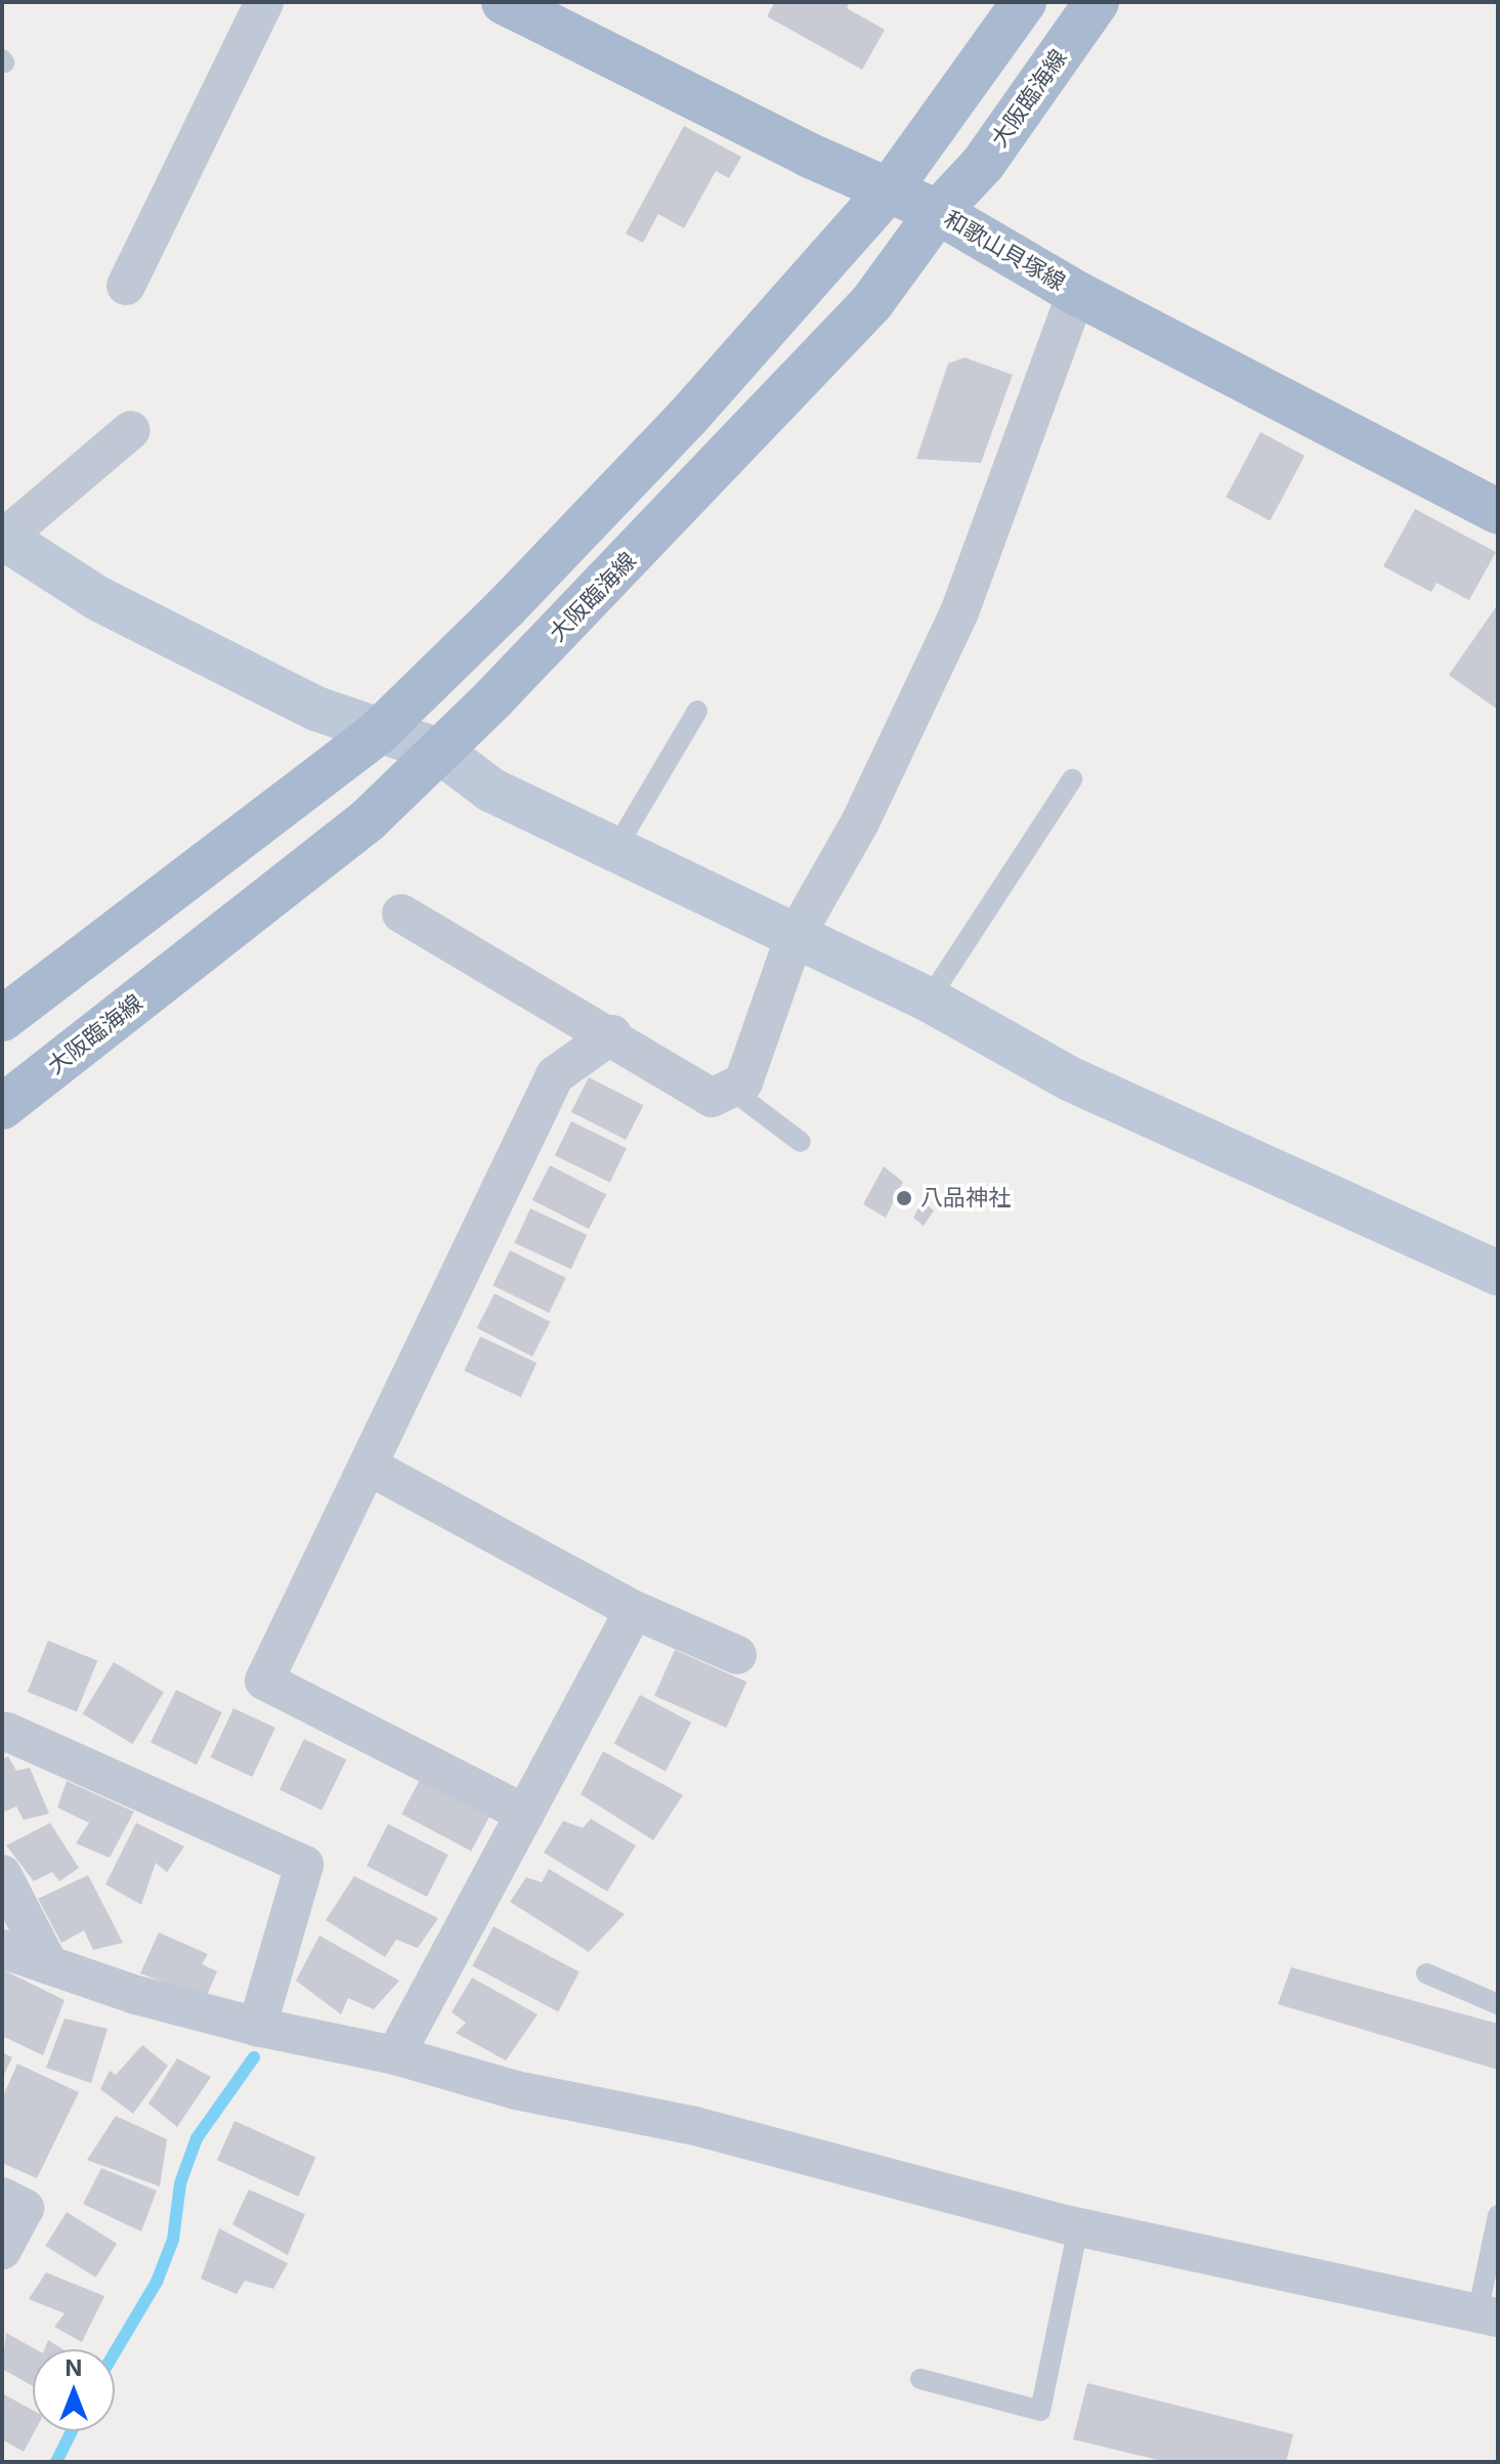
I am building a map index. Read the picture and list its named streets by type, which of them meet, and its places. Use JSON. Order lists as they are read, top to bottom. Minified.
{"streets":{"main road":["大阪臨海線","和歌山貝塚線"]},"crossings":[["大阪臨海線","和歌山貝塚線"]],"places":["八品神社"],"north":"top"}
